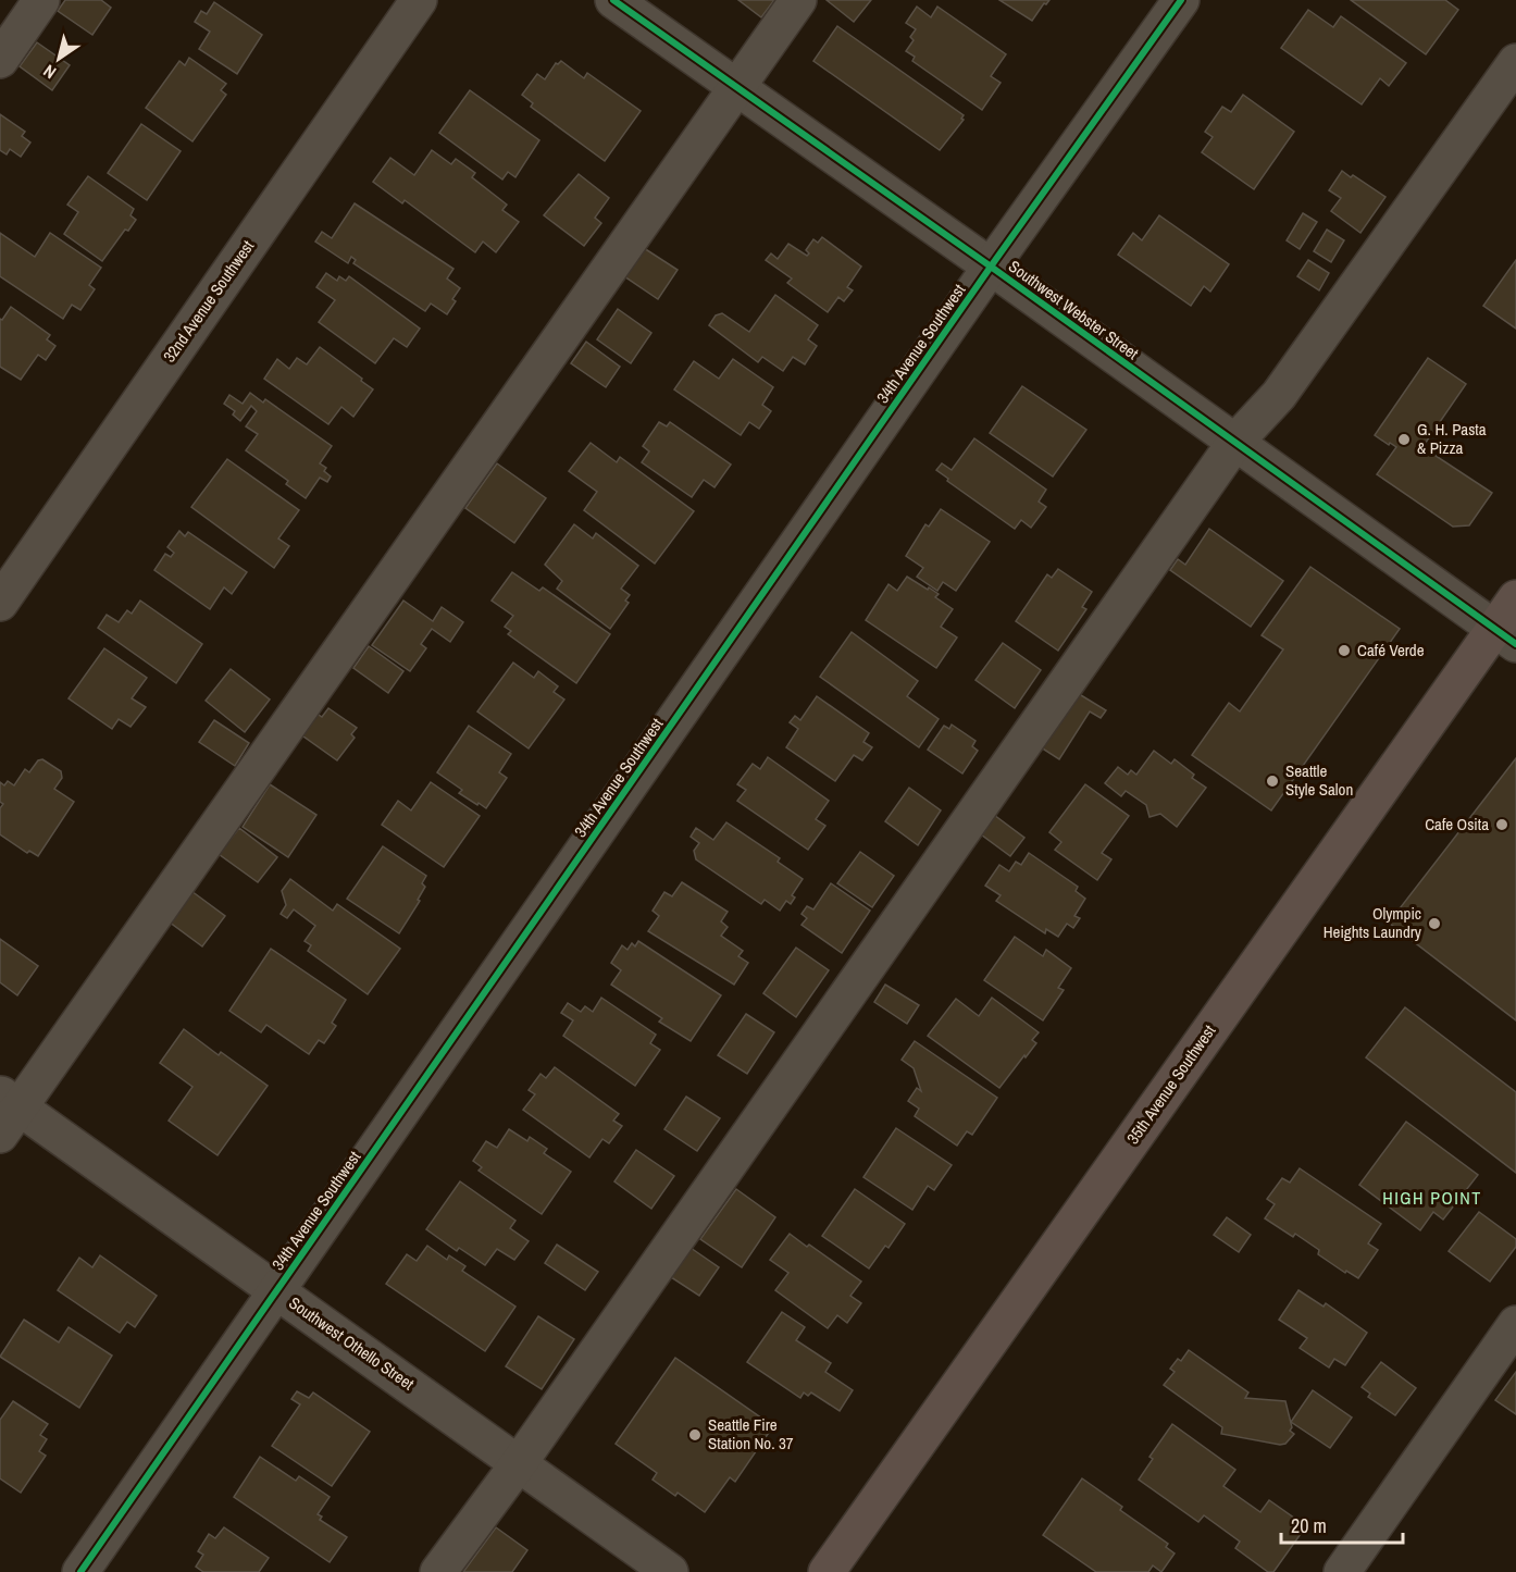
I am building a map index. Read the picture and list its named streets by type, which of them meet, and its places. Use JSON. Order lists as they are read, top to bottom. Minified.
{"streets":{"main road":["35th Avenue Southwest"],"street":["32nd Avenue Southwest","Southwest Webster Street","34th Avenue Southwest","Southwest Othello Street"]},"crossings":[["Southwest Webster Street","34th Avenue Southwest"],["Southwest Webster Street","35th Avenue Southwest"],["34th Avenue Southwest","Southwest Othello Street"]],"districts":["HIGH POINT"],"places":["G. H. Pasta & Pizza","Café Verde","Seattle Style Salon","Cafe Osita","Olympic Heights Laundry","Seattle Fire Station No. 37"],"scale_bar":"20 m","north":"bottom left"}
